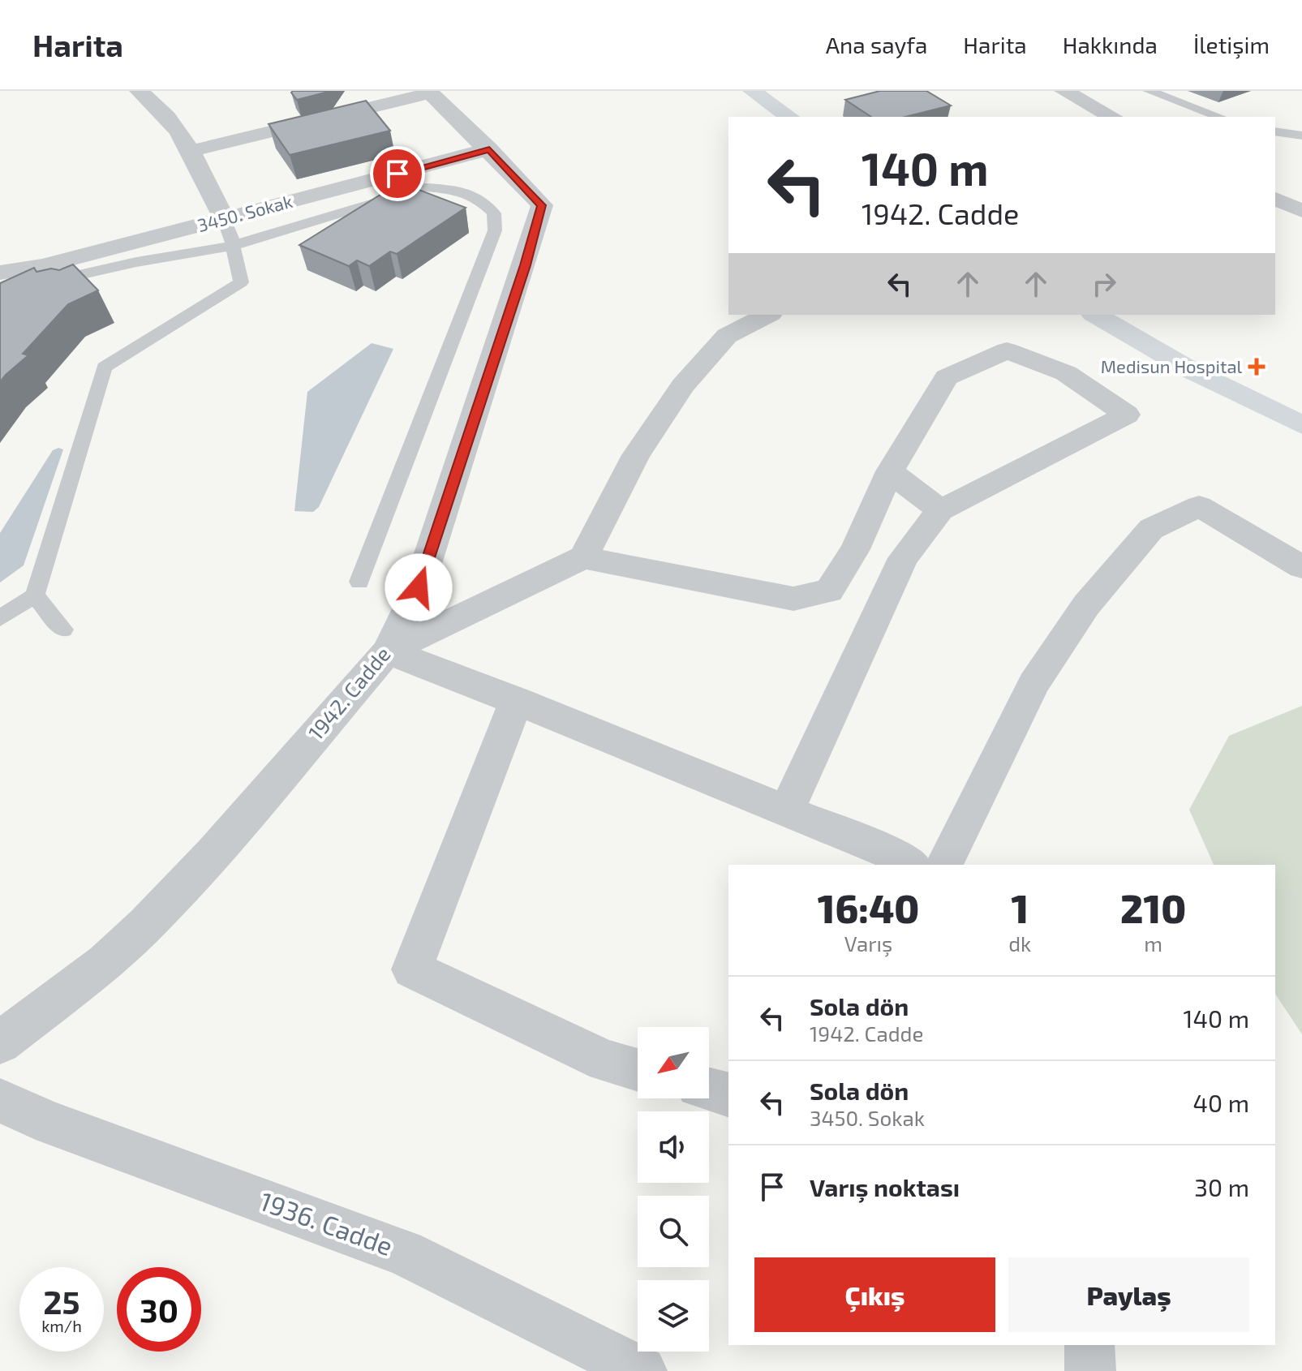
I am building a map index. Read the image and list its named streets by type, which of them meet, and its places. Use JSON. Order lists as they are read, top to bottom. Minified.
{"streets":{"street":["3450. Sokak","1942. Cadde","1936. Cadde"]},"crossings":[["3450. Sokak","1942. Cadde"]],"places":{"health":["Medisun Hospital"]},"north":"bottom left","page":{"header":"Harita","nav":["Ana sayfa","Harita","Hakkında","İletişim"],"turn":["140 m","1942. Cadde"],"eta":["16:40","Varış","1","dk","210","m"],"list":[{"name":"Sola dön","note":"1942. Cadde","value":"140 m"},{"name":"Sola dön","note":"3450. Sokak","value":"40 m"},{"name":"Varış noktası","value":"30 m"}],"buttons":["Çıkış","Paylaş"],"speed":"25 km/h","limit":"30"}}
